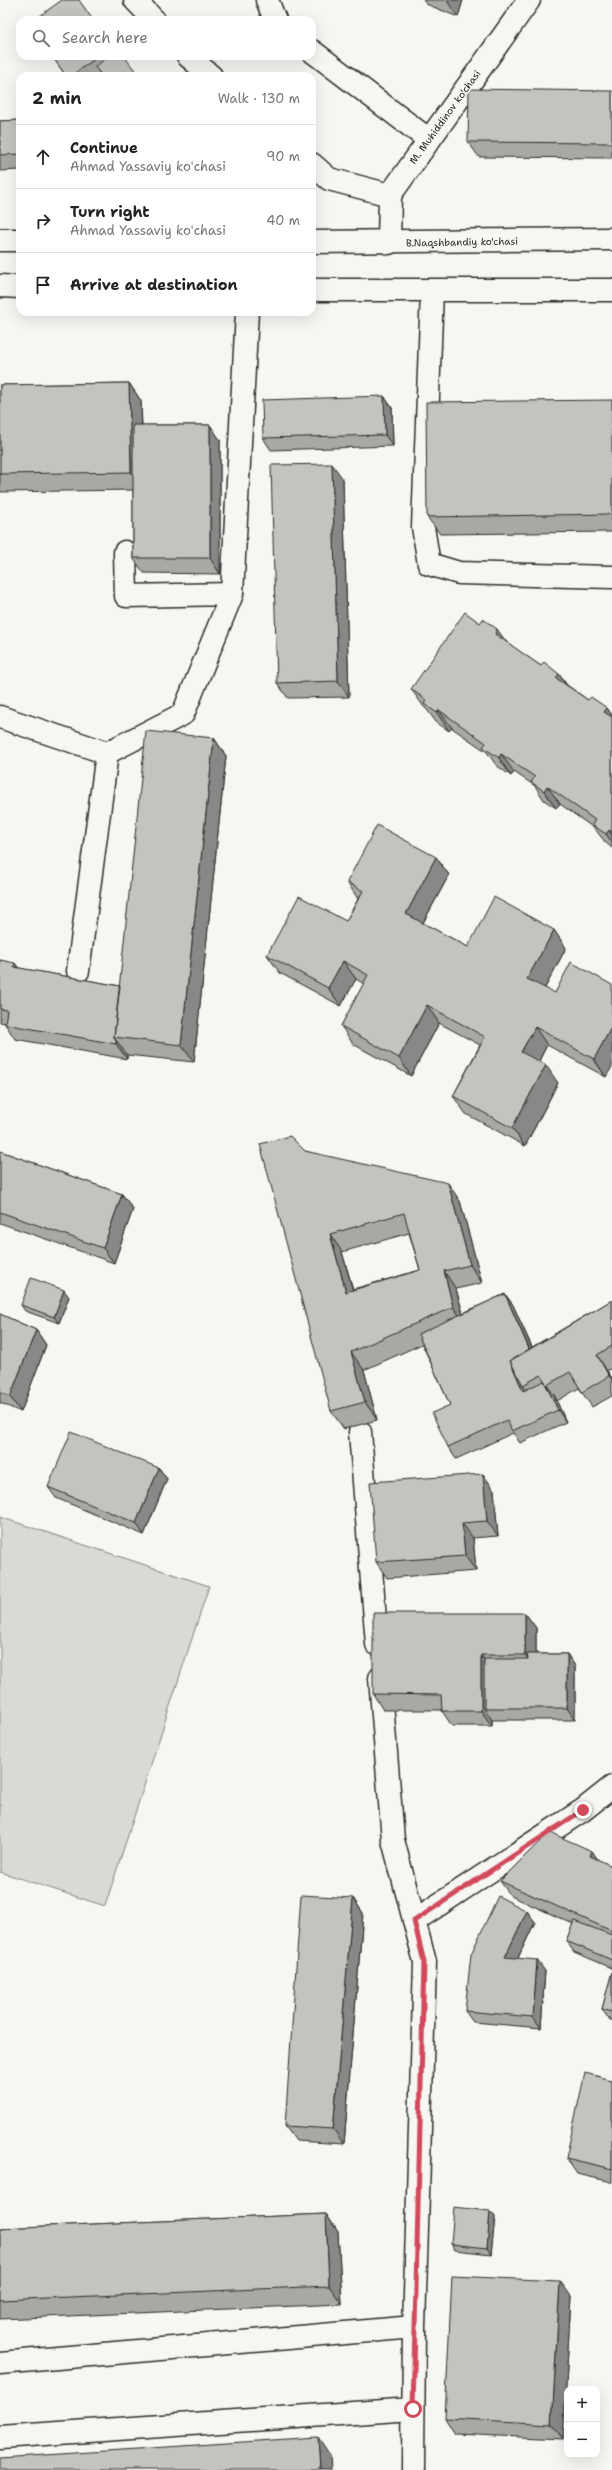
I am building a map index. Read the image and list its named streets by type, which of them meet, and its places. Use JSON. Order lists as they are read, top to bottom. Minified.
{"streets":{"street":["M. Muhiddinov ko'chasi","B.Naqshbandiy ko'chasi"]},"page":{"search":"Search here","heading":["2 min","Walk · 130 m"],"list":[["Continue","Ahmad Yassaviy koʻchasi","90 m"],["Turn right","Ahmad Yassaviy koʻchasi","40 m"],"Arrive at destination"],"map_buttons":["+","−"]}}
